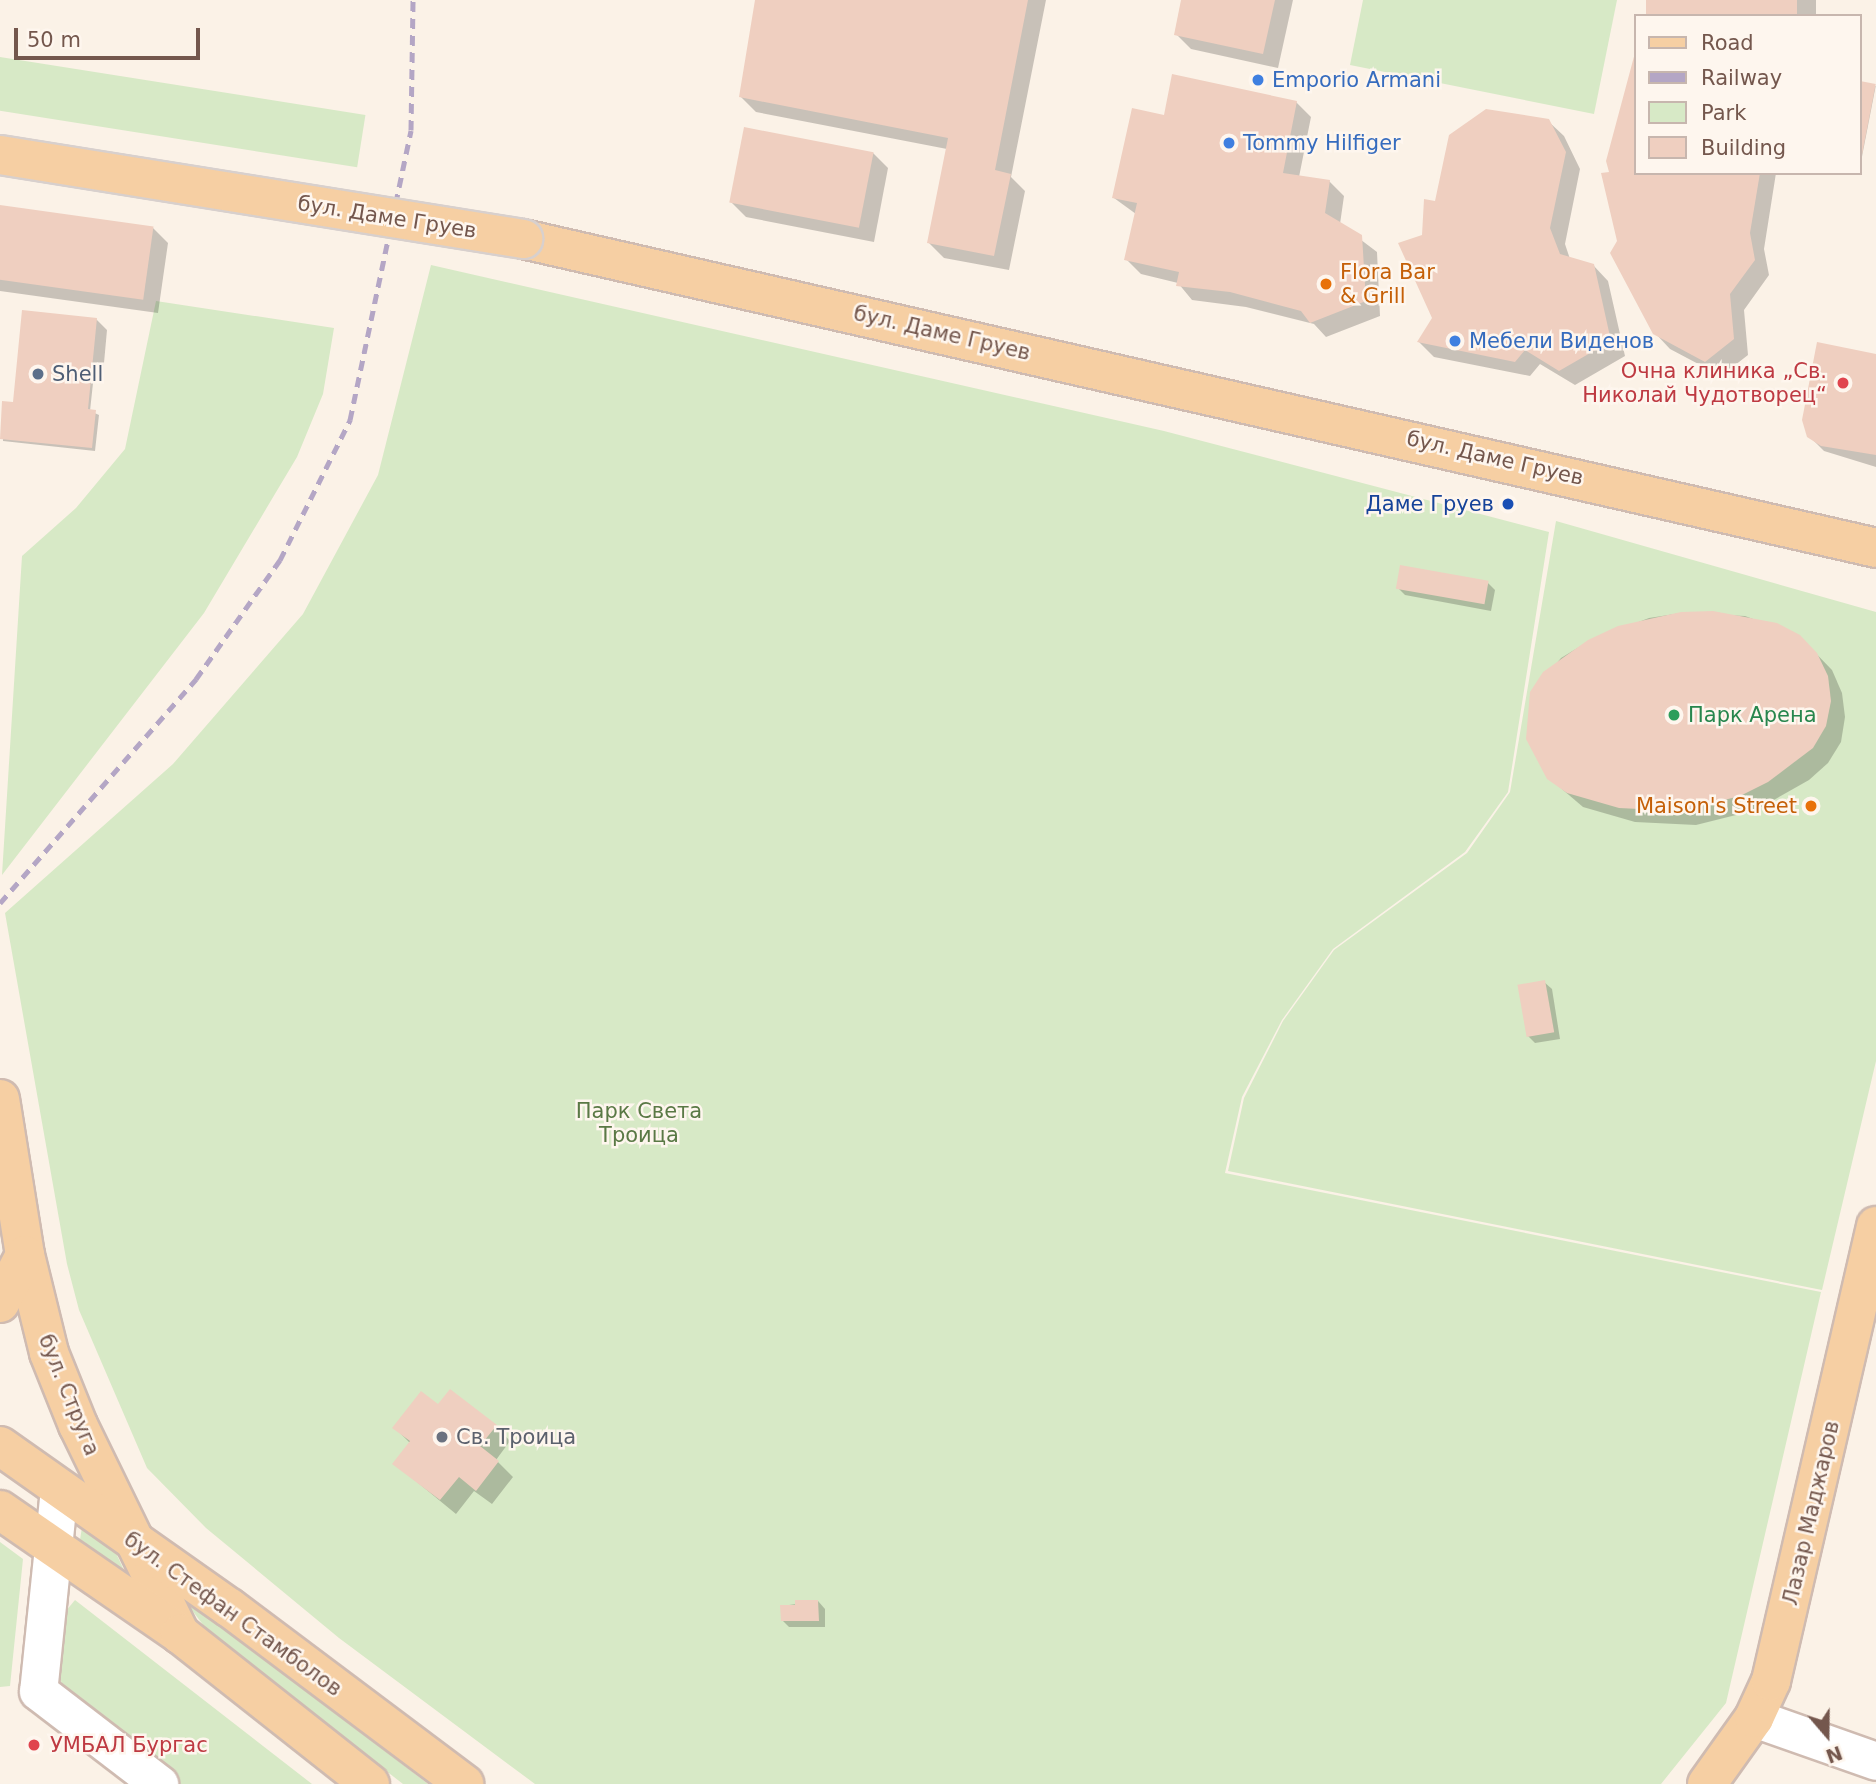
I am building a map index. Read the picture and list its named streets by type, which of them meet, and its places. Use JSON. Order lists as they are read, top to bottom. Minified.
{"streets":{"main road":["бул. Даме Груев","бул. Струга","Лазар Маджаров","бул. Стефан Стамболов"]},"crossings":[["бул. Струга","бул. Стефан Стамболов"]],"parks":["Парк Света Троица"],"places":["Emporio Armani","Tommy Hilfiger","Flora Bar & Grill","Мебели Виденов","Shell","Oчна клиника „Св. Николай Чудотворец“","Даме Груев","Парк Арена","Maison's Street","Св. Троица","УМБАЛ Бургас"],"legend":["Road","Railway","Park","Building"],"scale_bar":"50 m","north":"bottom"}
